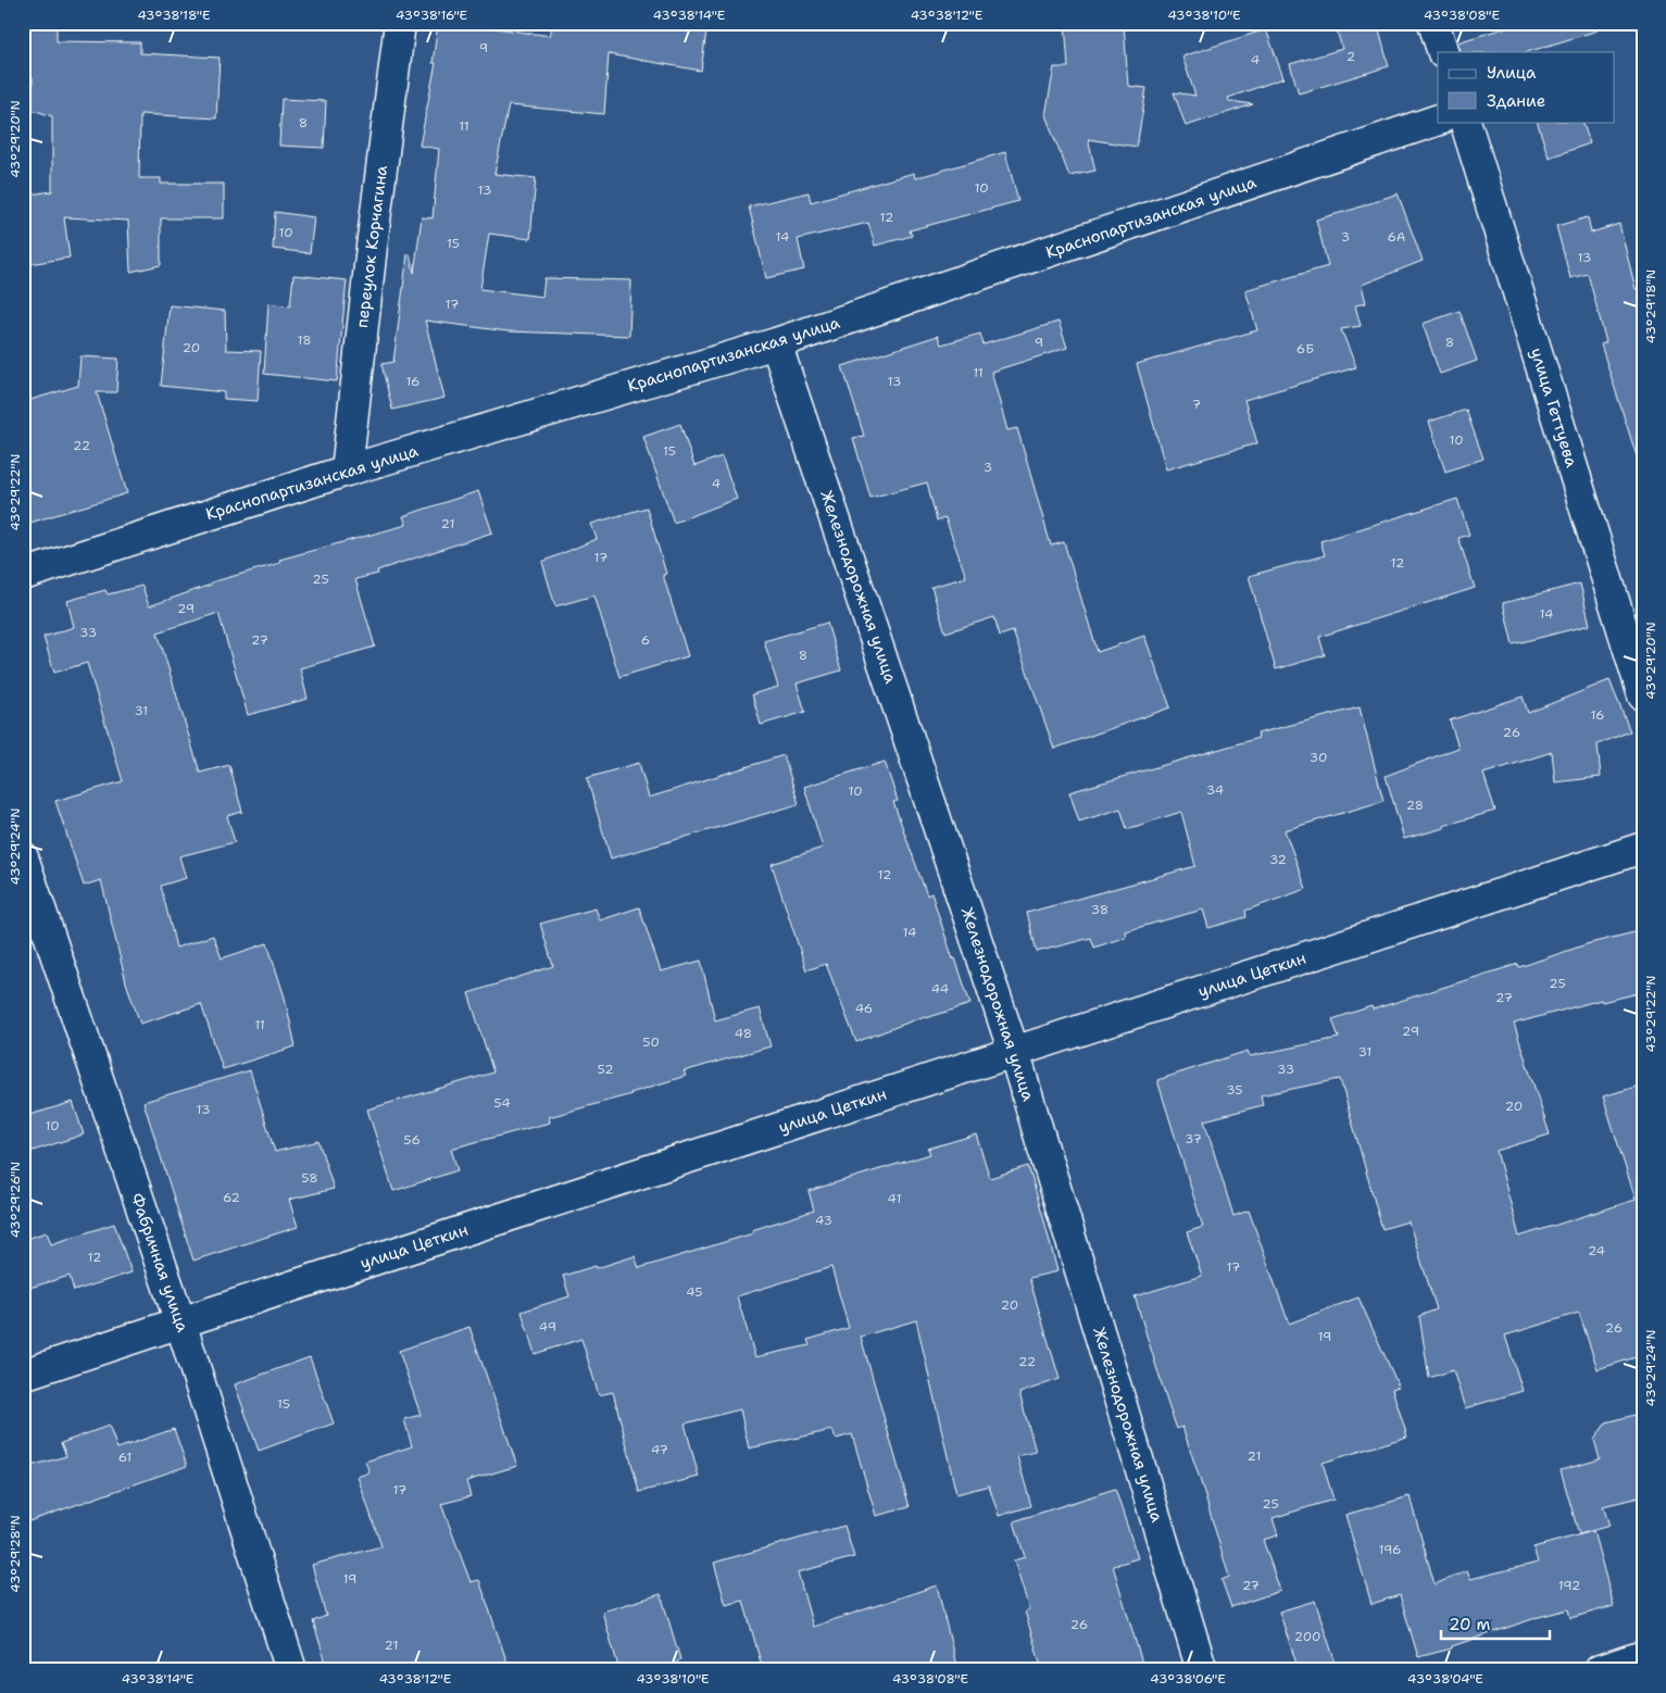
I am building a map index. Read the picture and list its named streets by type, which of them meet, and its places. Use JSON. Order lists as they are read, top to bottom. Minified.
{"streets":{"street":["Краснопартизанская улица","переулок Корчагина","улица Геттуева","Железнодорожная улица","улица Цеткин","Фабричная улица"]},"crossings":[["Краснопартизанская улица","переулок Корчагина"],["Краснопартизанская улица","Железнодорожная улица"],["Железнодорожная улица","улица Цеткин"],["улица Цеткин","Фабричная улица"]],"house_numbers":["9","2","4","8","11","10","13","12","10","14","3","6А","15","13","17","18","9","8","20","6Б","11","16","13","7","10","22","15","3","4","21","17","12","25","29","14","33","27","6","8","31","16","26","30","34","10","28","32","12","38","14","25","44","27","46","11","29","48","50","31","52","33","35","54","20","13","10","37","56","58","62","41","43","24","12","17","45","20","49","26","19","22","15","47","21","61","17","25","196","19","27","192","26","200","21"],"legend":["Улица","Здание"],"scale_bar":"20 m","coordinates":["43°38'18\"E","43°38'16\"E","43°38'14\"E","43°38'12\"E","43°38'10\"E","43°38'08\"E","43°29'20\"N","43°29'18\"N","43°29'22\"N","43°29'24\"N","43°29'26\"N","43°29'28\"N","43°38'06\"E","43°38'04\"E"]}
